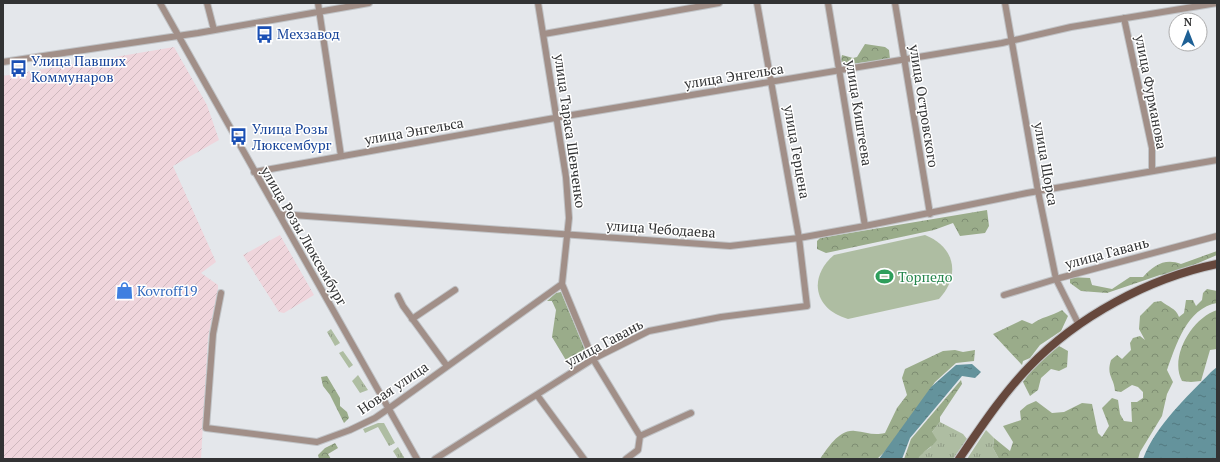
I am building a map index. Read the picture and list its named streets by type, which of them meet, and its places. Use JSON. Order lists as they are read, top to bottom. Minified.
{"streets":{"street":["улица Энгельса","улица Фурманова","улица Островского","улица Киштеева","улица Тараса Шевченко","улица Герцена","улица Щорса","улица Чебодаева","улица Розы Люксембург","улица Гавань","Новая улица"]},"crossings":[["улица Энгельса","улица Фурманова"],["улица Энгельса","улица Островского"],["улица Энгельса","улица Киштеева"],["улица Энгельса","улица Тараса Шевченко"],["улица Энгельса","улица Герцена"],["улица Энгельса","улица Щорса"],["улица Энгельса","улица Розы Люксембург"],["улица Фурманова","улица Чебодаева"],["улица Островского","улица Чебодаева"],["улица Киштеева","улица Чебодаева"],["улица Тараса Шевченко","улица Чебодаева"],["улица Тараса Шевченко","улица Гавань"],["улица Тараса Шевченко","Новая улица"],["улица Герцена","улица Чебодаева"],["улица Герцена","улица Гавань"],["улица Щорса","улица Чебодаева"],["улица Щорса","улица Гавань"],["улица Чебодаева","улица Розы Люксембург"],["улица Розы Люксембург","Новая улица"]],"places":{"bus stop":["Мехзавод","Улица Павших Коммунаров","Улица Розы Люксембург"],"sports":["Торпедо"],"shop":["Kovroff19"]},"north":"top"}
